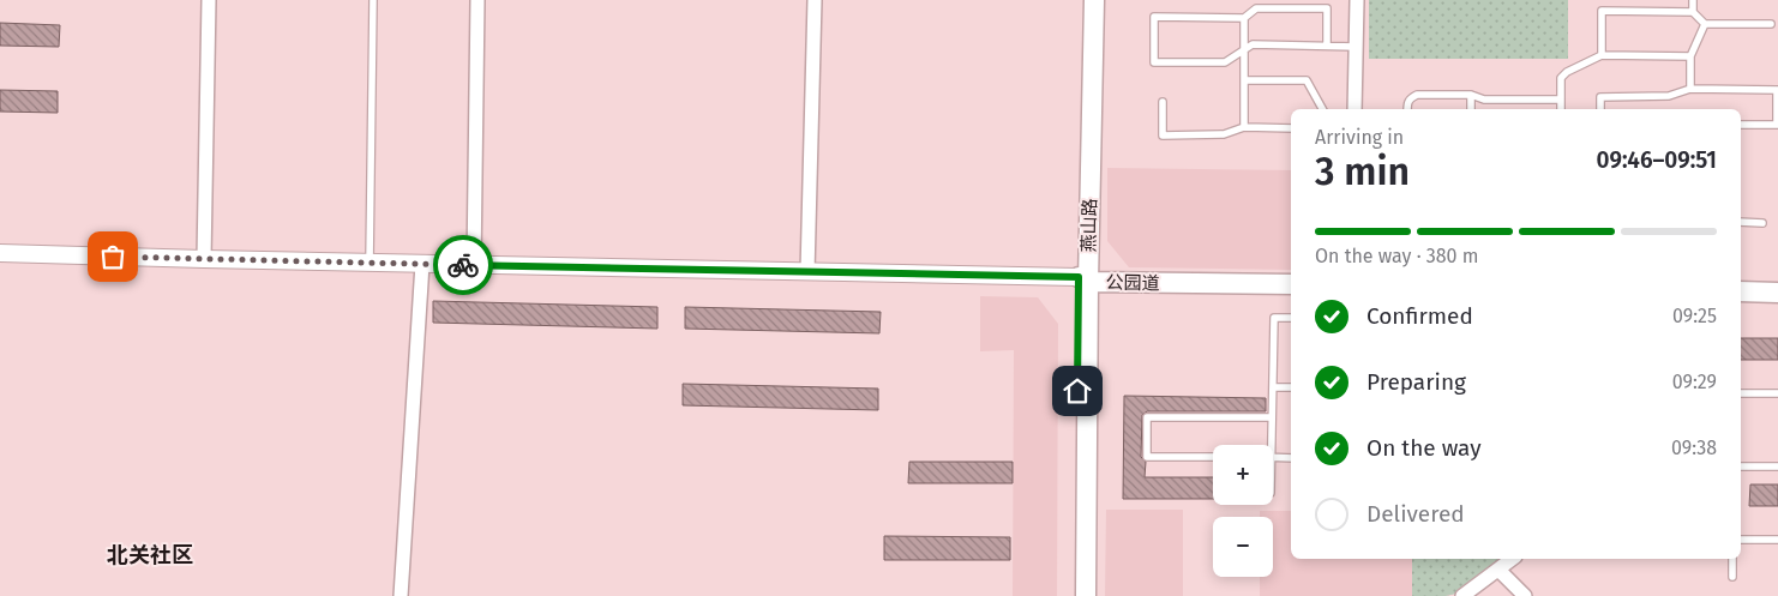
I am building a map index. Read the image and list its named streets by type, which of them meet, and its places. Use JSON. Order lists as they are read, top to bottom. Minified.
{"streets":{"main road":["燕山路","公园道"]},"crossings":[["燕山路","公园道"]],"districts":["北关社区"],"page":{"heading":["3 min","Arriving in","09:46–09:51"],"bar":"On the way · 380 m","list":[["Confirmed","09:25"],["Preparing","09:29"],["On the way","09:38"],"Delivered"],"map_buttons":["+","−"]}}
